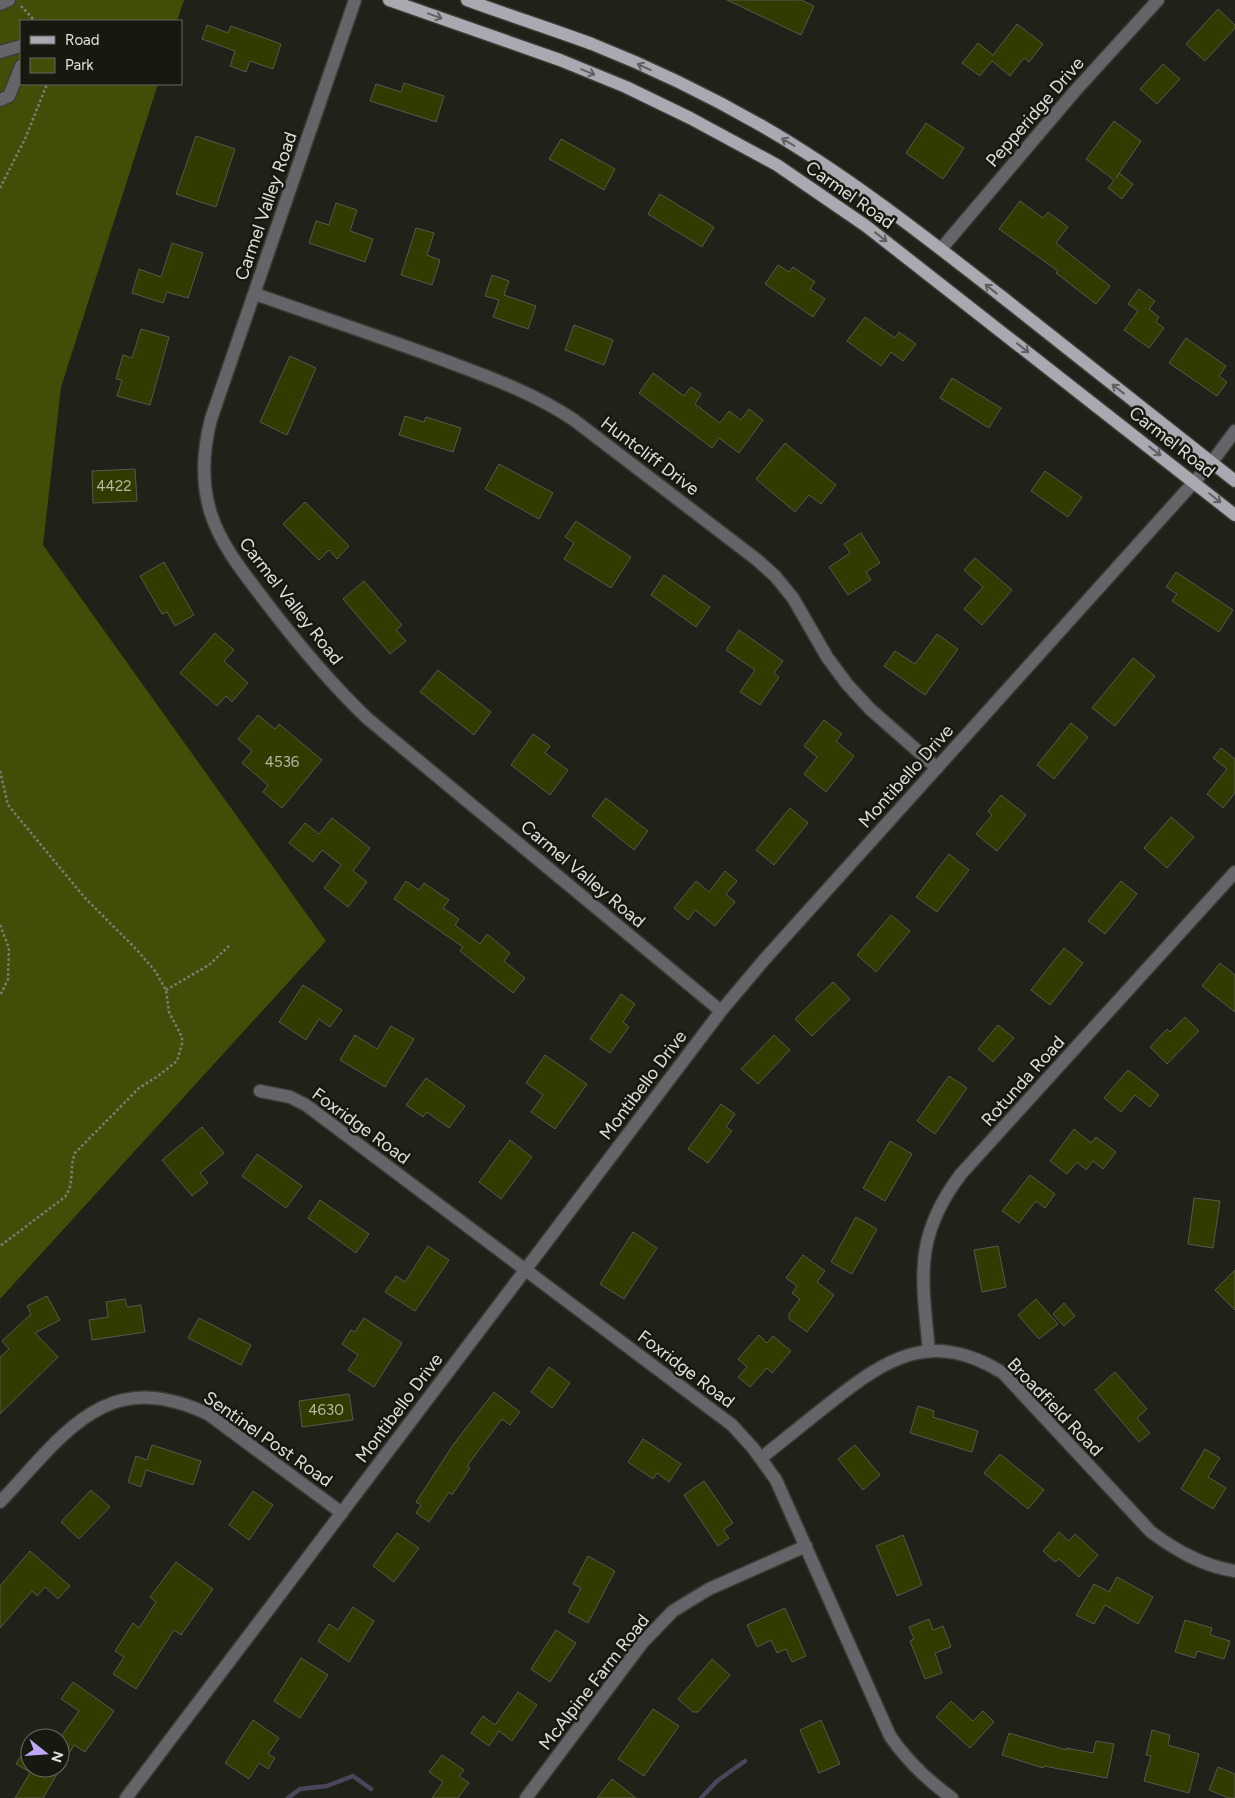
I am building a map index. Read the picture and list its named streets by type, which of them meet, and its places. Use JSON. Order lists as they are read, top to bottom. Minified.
{"streets":{"main road":["Carmel Road"],"street":["Pepperidge Drive","Carmel Valley Road","Huntcliff Drive","Montibello Drive","Rotunda Road","Foxridge Road","Broadfield Road","Sentinel Post Road","McAlpine Farm Road"]},"crossings":[["Pepperidge Drive","Carmel Road"],["Carmel Road","Montibello Drive"],["Carmel Valley Road","Huntcliff Drive"],["Carmel Valley Road","Montibello Drive"],["Huntcliff Drive","Montibello Drive"],["Montibello Drive","Foxridge Road"],["Montibello Drive","Sentinel Post Road"],["Rotunda Road","Broadfield Road"],["Foxridge Road","Broadfield Road"],["Foxridge Road","McAlpine Farm Road"]],"house_numbers":["4422","4536","4630"],"legend":["Road","Park"],"north":"right"}
